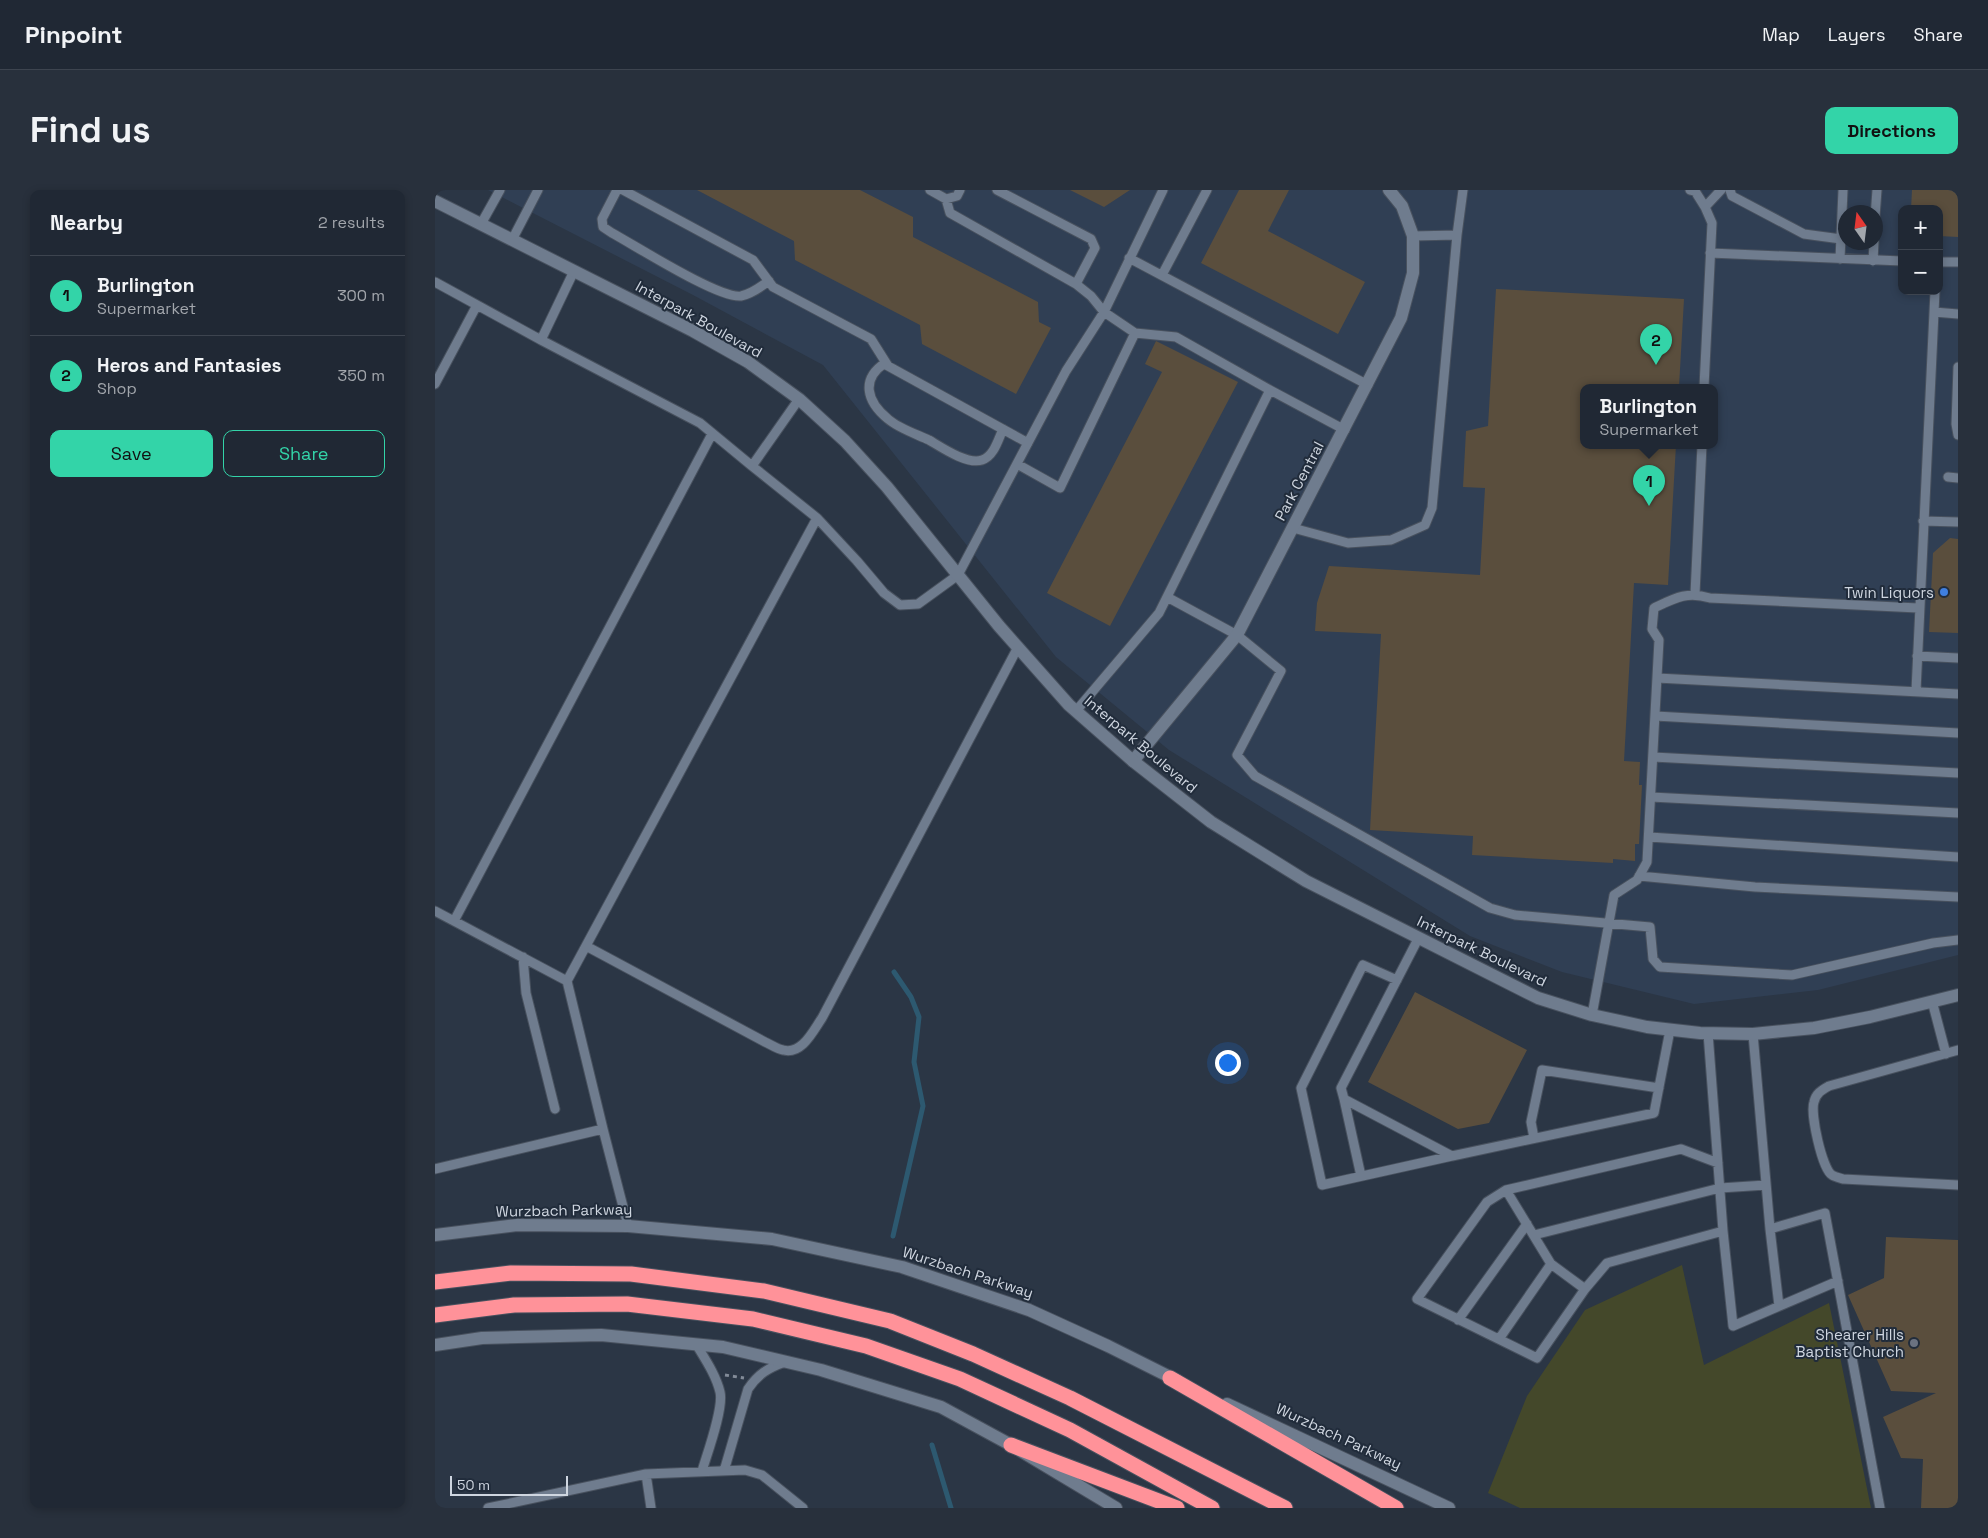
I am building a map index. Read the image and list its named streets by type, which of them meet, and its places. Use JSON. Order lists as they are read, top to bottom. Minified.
{"streets":{"street":["Interpark Boulevard","Park Central","Wurzbach Parkway"]},"crossings":[["Interpark Boulevard","Park Central"]],"places":["Twin Liquors","Shearer Hills Baptist Church"],"scale_bar":"50 m","north":"top","page":{"header":"Pinpoint","nav":["Map","Layers","Share"],"buttons":["Directions",["Save","Share"]],"title":"Find us","heading":["Nearby","2 results"],"map_buttons":["+","−"],"list":[{"mark":"1","name":"Burlington","note":"Supermarket","value":"300 m"},{"mark":"2","name":"Heros and Fantasies","note":"Shop","value":"350 m"}],"pins":["2","1"],"popup":["Burlington","Supermarket"],"scale":"50 m"}}
